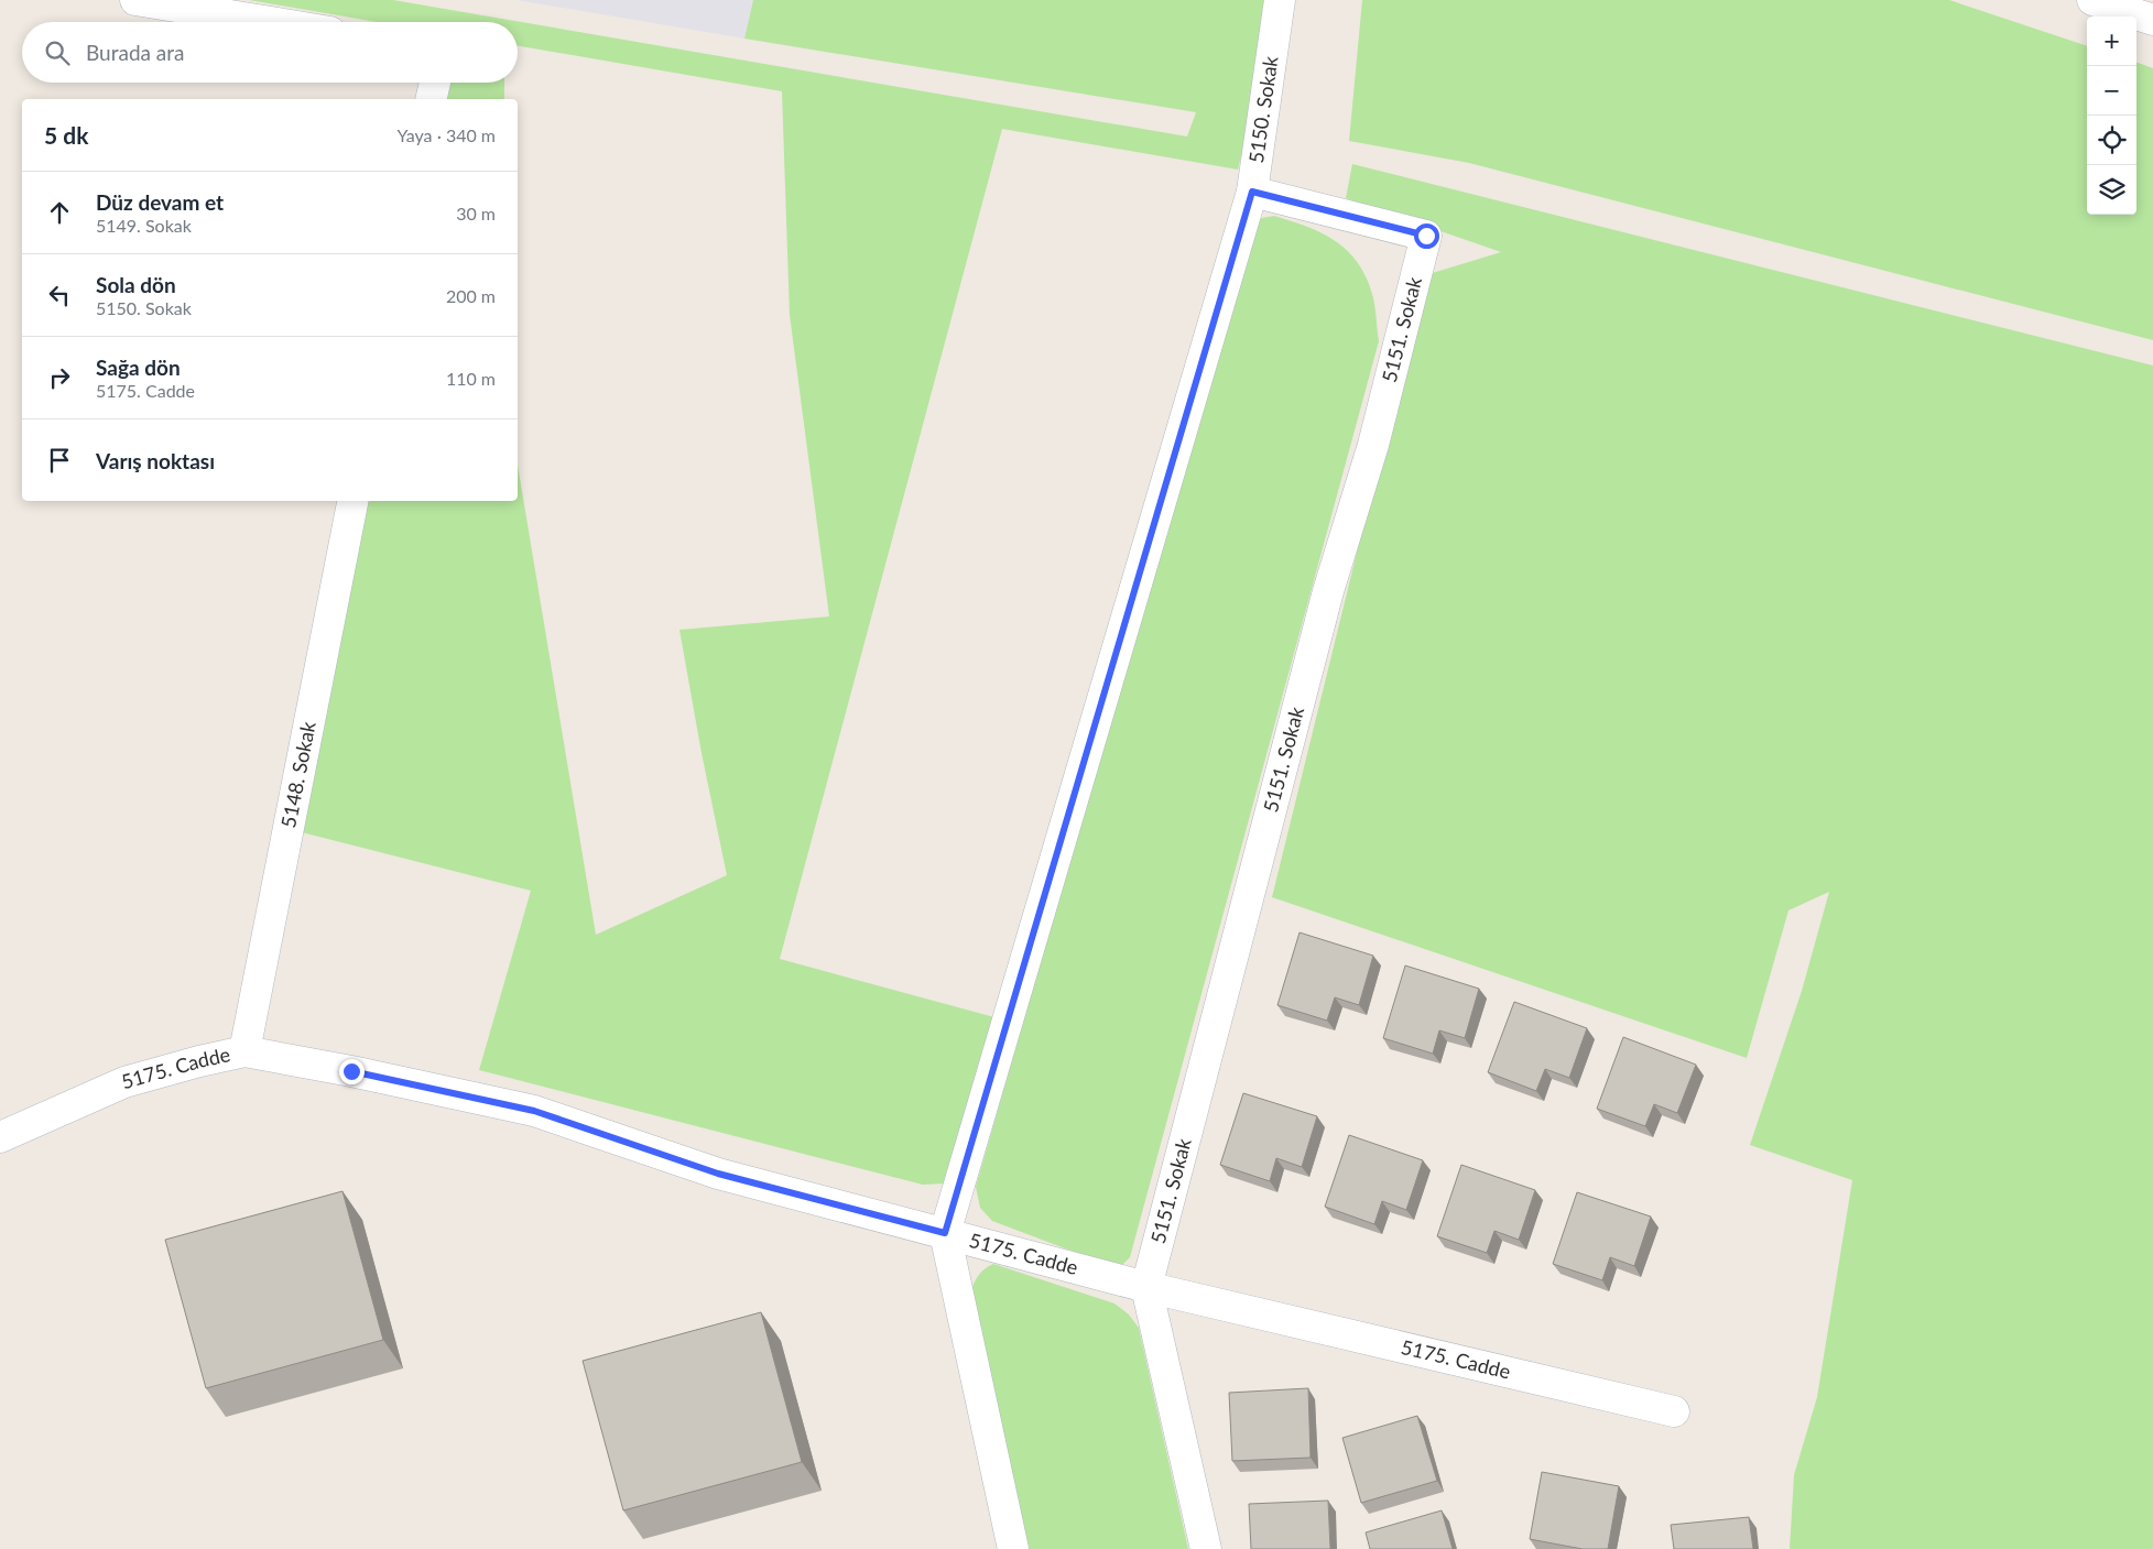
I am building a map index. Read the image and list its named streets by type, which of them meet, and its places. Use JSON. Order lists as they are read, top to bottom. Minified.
{"streets":{"street":["5150. Sokak","5151. Sokak","5148. Sokak","5175. Cadde"]},"crossings":[["5150. Sokak","5151. Sokak"],["5150. Sokak","5175. Cadde"],["5151. Sokak","5175. Cadde"],["5148. Sokak","5175. Cadde"]],"page":{"map_buttons":["+","−"],"search":"Burada ara","heading":["5 dk","Yaya · 340 m"],"list":[["Düz devam et","5149. Sokak","30 m"],["Sola dön","5150. Sokak","200 m"],["Sağa dön","5175. Cadde","110 m"],"Varış noktası"]}}
